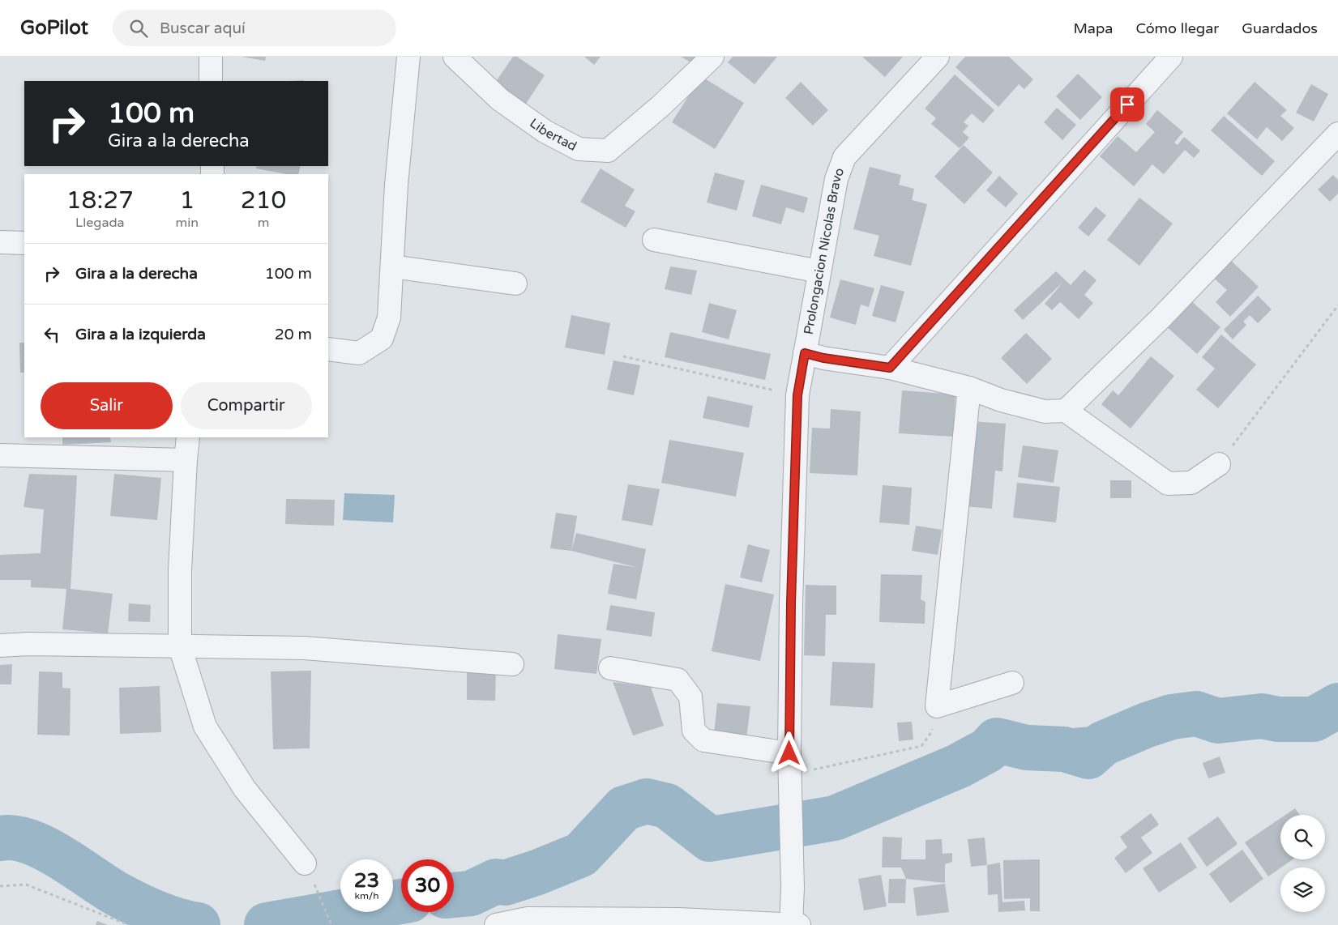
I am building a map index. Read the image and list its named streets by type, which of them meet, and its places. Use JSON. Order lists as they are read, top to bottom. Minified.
{"streets":{"street":["Libertad","Prolongacion Nicolas Bravo"]},"page":{"header":"GoPilot","search":"Buscar aquí","nav":["Mapa","Cómo llegar","Guardados"],"turn":["100 m","Gira a la derecha"],"eta":["18:27","Llegada","1","min","210","m"],"list":[{"name":"Gira a la derecha","value":"100 m"},{"name":"Gira a la izquierda","value":"20 m"}],"buttons":["Salir","Compartir"],"speed":"23 km/h","limit":"30"}}
